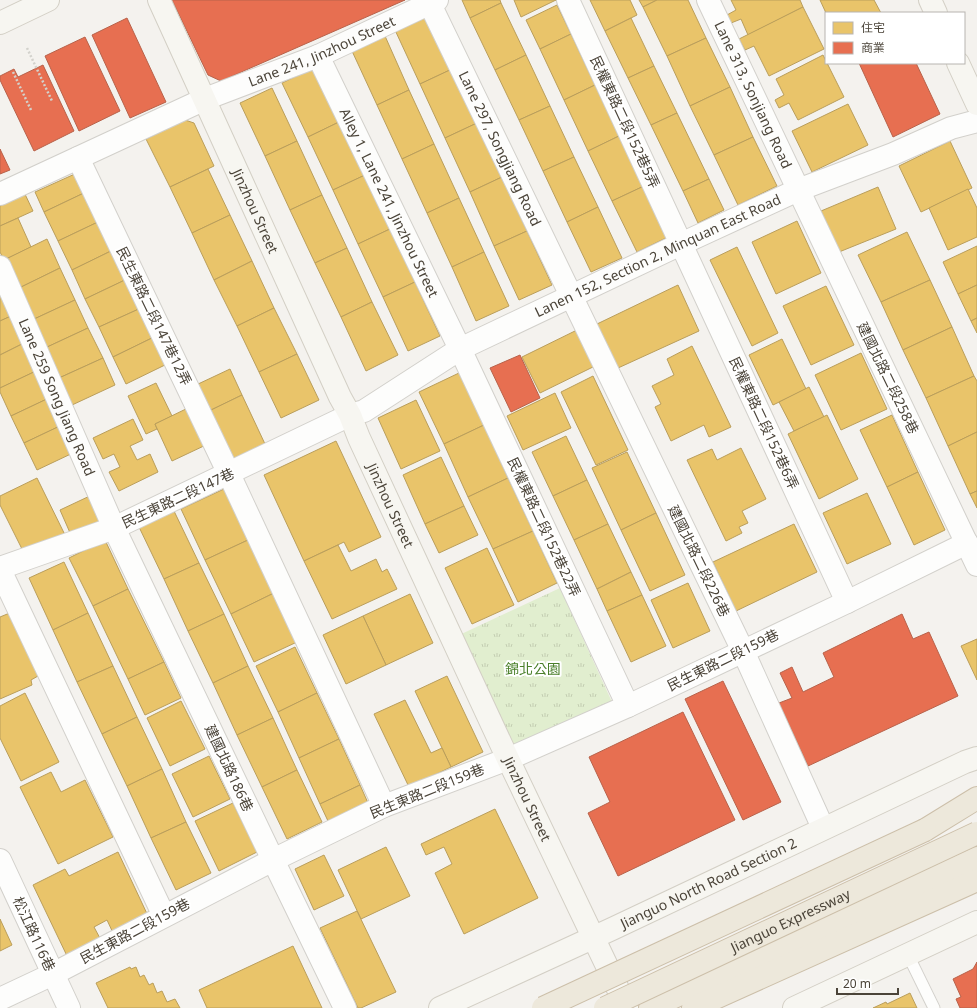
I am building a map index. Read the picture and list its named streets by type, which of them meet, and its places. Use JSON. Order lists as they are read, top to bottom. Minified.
{"streets":{"highway":["Jianguo Expressway"],"street":["Lane 241, Jinzhou Street","Lane 313, Sonjiang Road","民權東路二段152巷5弄","Lane 297, Songjiang Road","Alley 1, Lane 241, Jinzhou Street","Jinzhou Street","Lanen 152, Section 2, Minquan East Road","民生東路二段147巷12弄","建國北路二段258巷","Lane 259 Song Jiang Road","民權東路二段152巷6弄","民生東路二段147巷","民權東路二段152巷22弄","建國北路二段226巷","民生東路二段159巷","建國北路186巷","Jianguo North Road Section 2","松江路116巷"]},"crossings":[["Lane 241, Jinzhou Street","Lane 297, Songjiang Road"],["Lane 241, Jinzhou Street","Alley 1, Lane 241, Jinzhou Street"],["Lane 241, Jinzhou Street","Jinzhou Street"],["Lane 241, Jinzhou Street","民生東路二段147巷12弄"],["Lane 313, Sonjiang Road","Lanen 152, Section 2, Minquan East Road"],["Lane 313, Sonjiang Road","建國北路二段258巷"],["民權東路二段152巷5弄","Lanen 152, Section 2, Minquan East Road"],["民權東路二段152巷5弄","民權東路二段152巷6弄"],["Lane 297, Songjiang Road","Lanen 152, Section 2, Minquan East Road"],["Lane 297, Songjiang Road","建國北路二段226巷"],["Alley 1, Lane 241, Jinzhou Street","Lanen 152, Section 2, Minquan East Road"],["Alley 1, Lane 241, Jinzhou Street","民權東路二段152巷22弄"],["Jinzhou Street","Lanen 152, Section 2, Minquan East Road"],["Jinzhou Street","民生東路二段147巷"],["Jinzhou Street","民生東路二段159巷"],["Jinzhou Street","Jianguo North Road Section 2"],["Lanen 152, Section 2, Minquan East Road","建國北路二段258巷"],["Lanen 152, Section 2, Minquan East Road","民權東路二段152巷6弄"],["Lanen 152, Section 2, Minquan East Road","民生東路二段147巷"],["Lanen 152, Section 2, Minquan East Road","民權東路二段152巷22弄"],["Lanen 152, Section 2, Minquan East Road","建國北路二段226巷"],["民生東路二段147巷12弄","民生東路二段147巷"],["民生東路二段147巷12弄","民生東路二段159巷"],["建國北路二段258巷","民生東路二段159巷"],["Lane 259 Song Jiang Road","民生東路二段147巷"],["Lane 259 Song Jiang Road","建國北路186巷"],["民權東路二段152巷6弄","民生東路二段159巷"],["民生東路二段147巷","建國北路186巷"],["民權東路二段152巷22弄","民生東路二段159巷"],["建國北路二段226巷","民生東路二段159巷"],["建國北路二段226巷","Jianguo North Road Section 2"],["民生東路二段159巷","建國北路186巷"],["民生東路二段159巷","松江路116巷"]],"parks":["錦北公園"],"legend":["住宅","商業"],"scale_bar":"20 m"}
